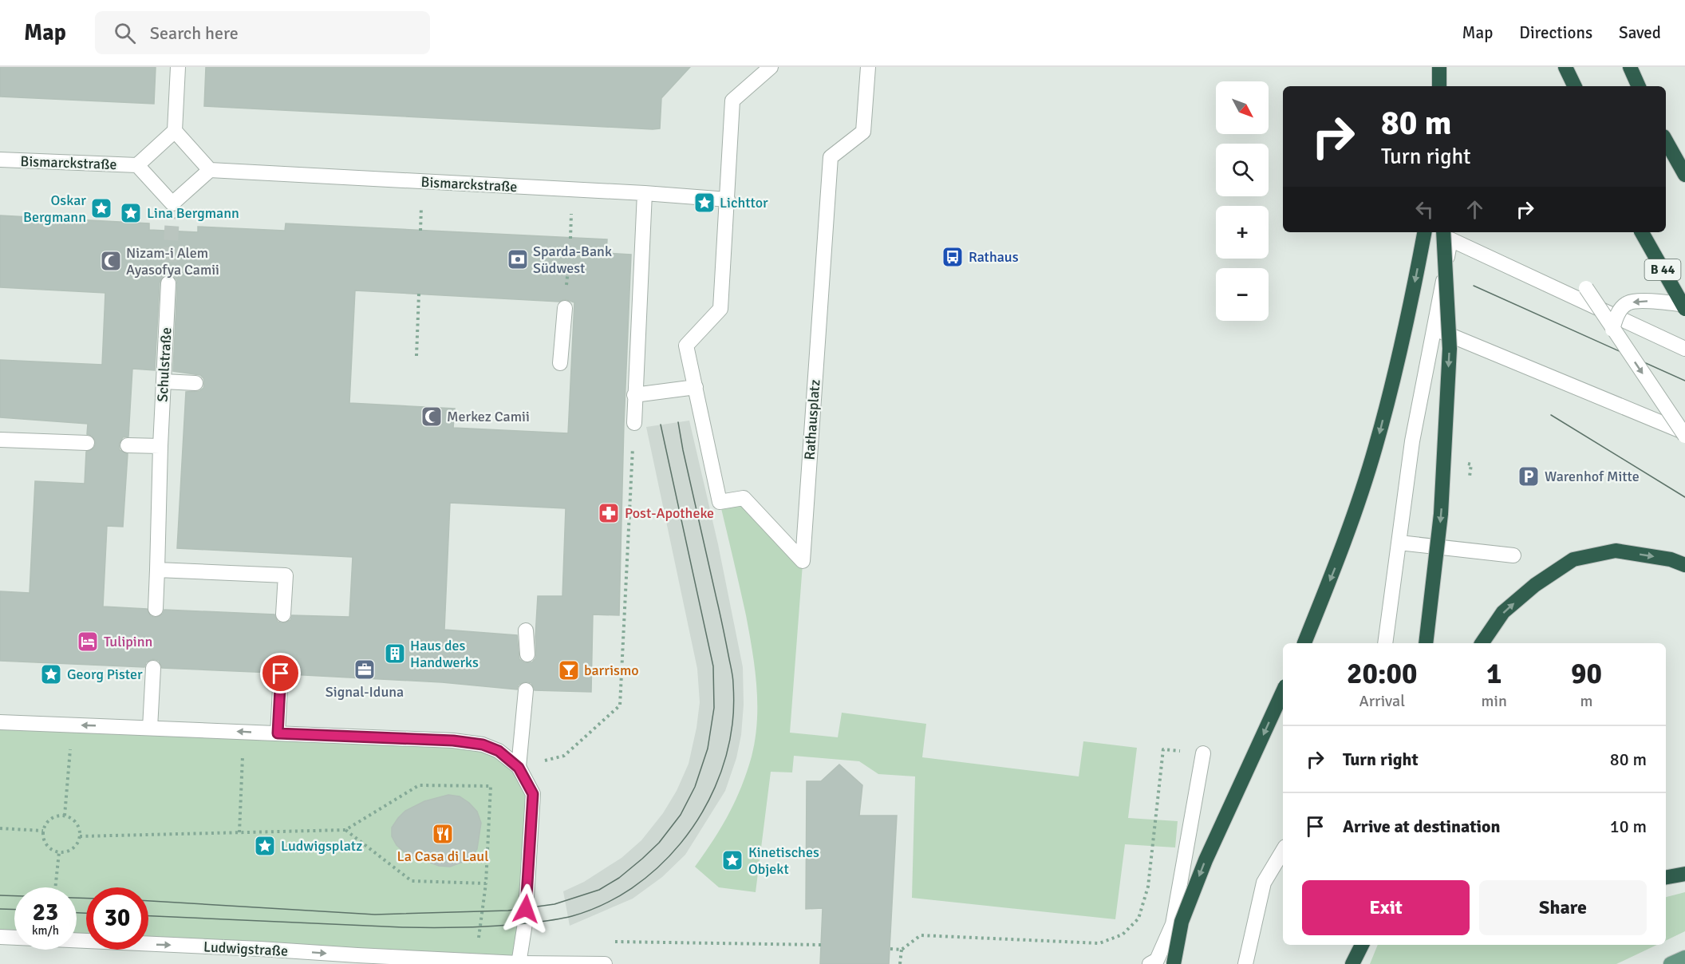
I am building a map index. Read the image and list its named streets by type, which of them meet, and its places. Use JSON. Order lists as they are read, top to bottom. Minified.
{"streets":{"highway":["B 44"],"street":["Bismarckstraße","Schulstraße","Rathausplatz","Ludwigstraße"]},"crossings":[["Bismarckstraße","Rathausplatz"]],"one_way":["Ludwigstraße"],"places":{"place":["Lichttor","Oskar Bergmann","Lina Bergmann","Georg Pister","Ludwigsplatz","Kinetisches Objekt"],"bus stop":["Rathaus"],"bank":["Sparda-Bank Südwest"],"mosque":["Nizam-i Alem Ayasofya Camii","Merkez Camii"],"parking":["Warenhof Mitte"],"pharmacy":["Post-Apotheke"],"hotel":["Tulipinn"],"building":["Haus des Handwerks"],"office":["Signal-Iduna"],"bar":["barrismo"],"restaurant":["La Casa di Laul"]},"north":"bottom right","page":{"header":"Map","search":"Search here","nav":["Map","Directions","Saved"],"map_buttons":["+","−"],"turn":["80 m","Turn right"],"eta":["20:00","Arrival","1","min","90","m"],"list":[{"name":"Turn right","value":"80 m"},{"name":"Arrive at destination","value":"10 m"}],"buttons":["Exit","Share"],"speed":"23 km/h","limit":"30"}}
